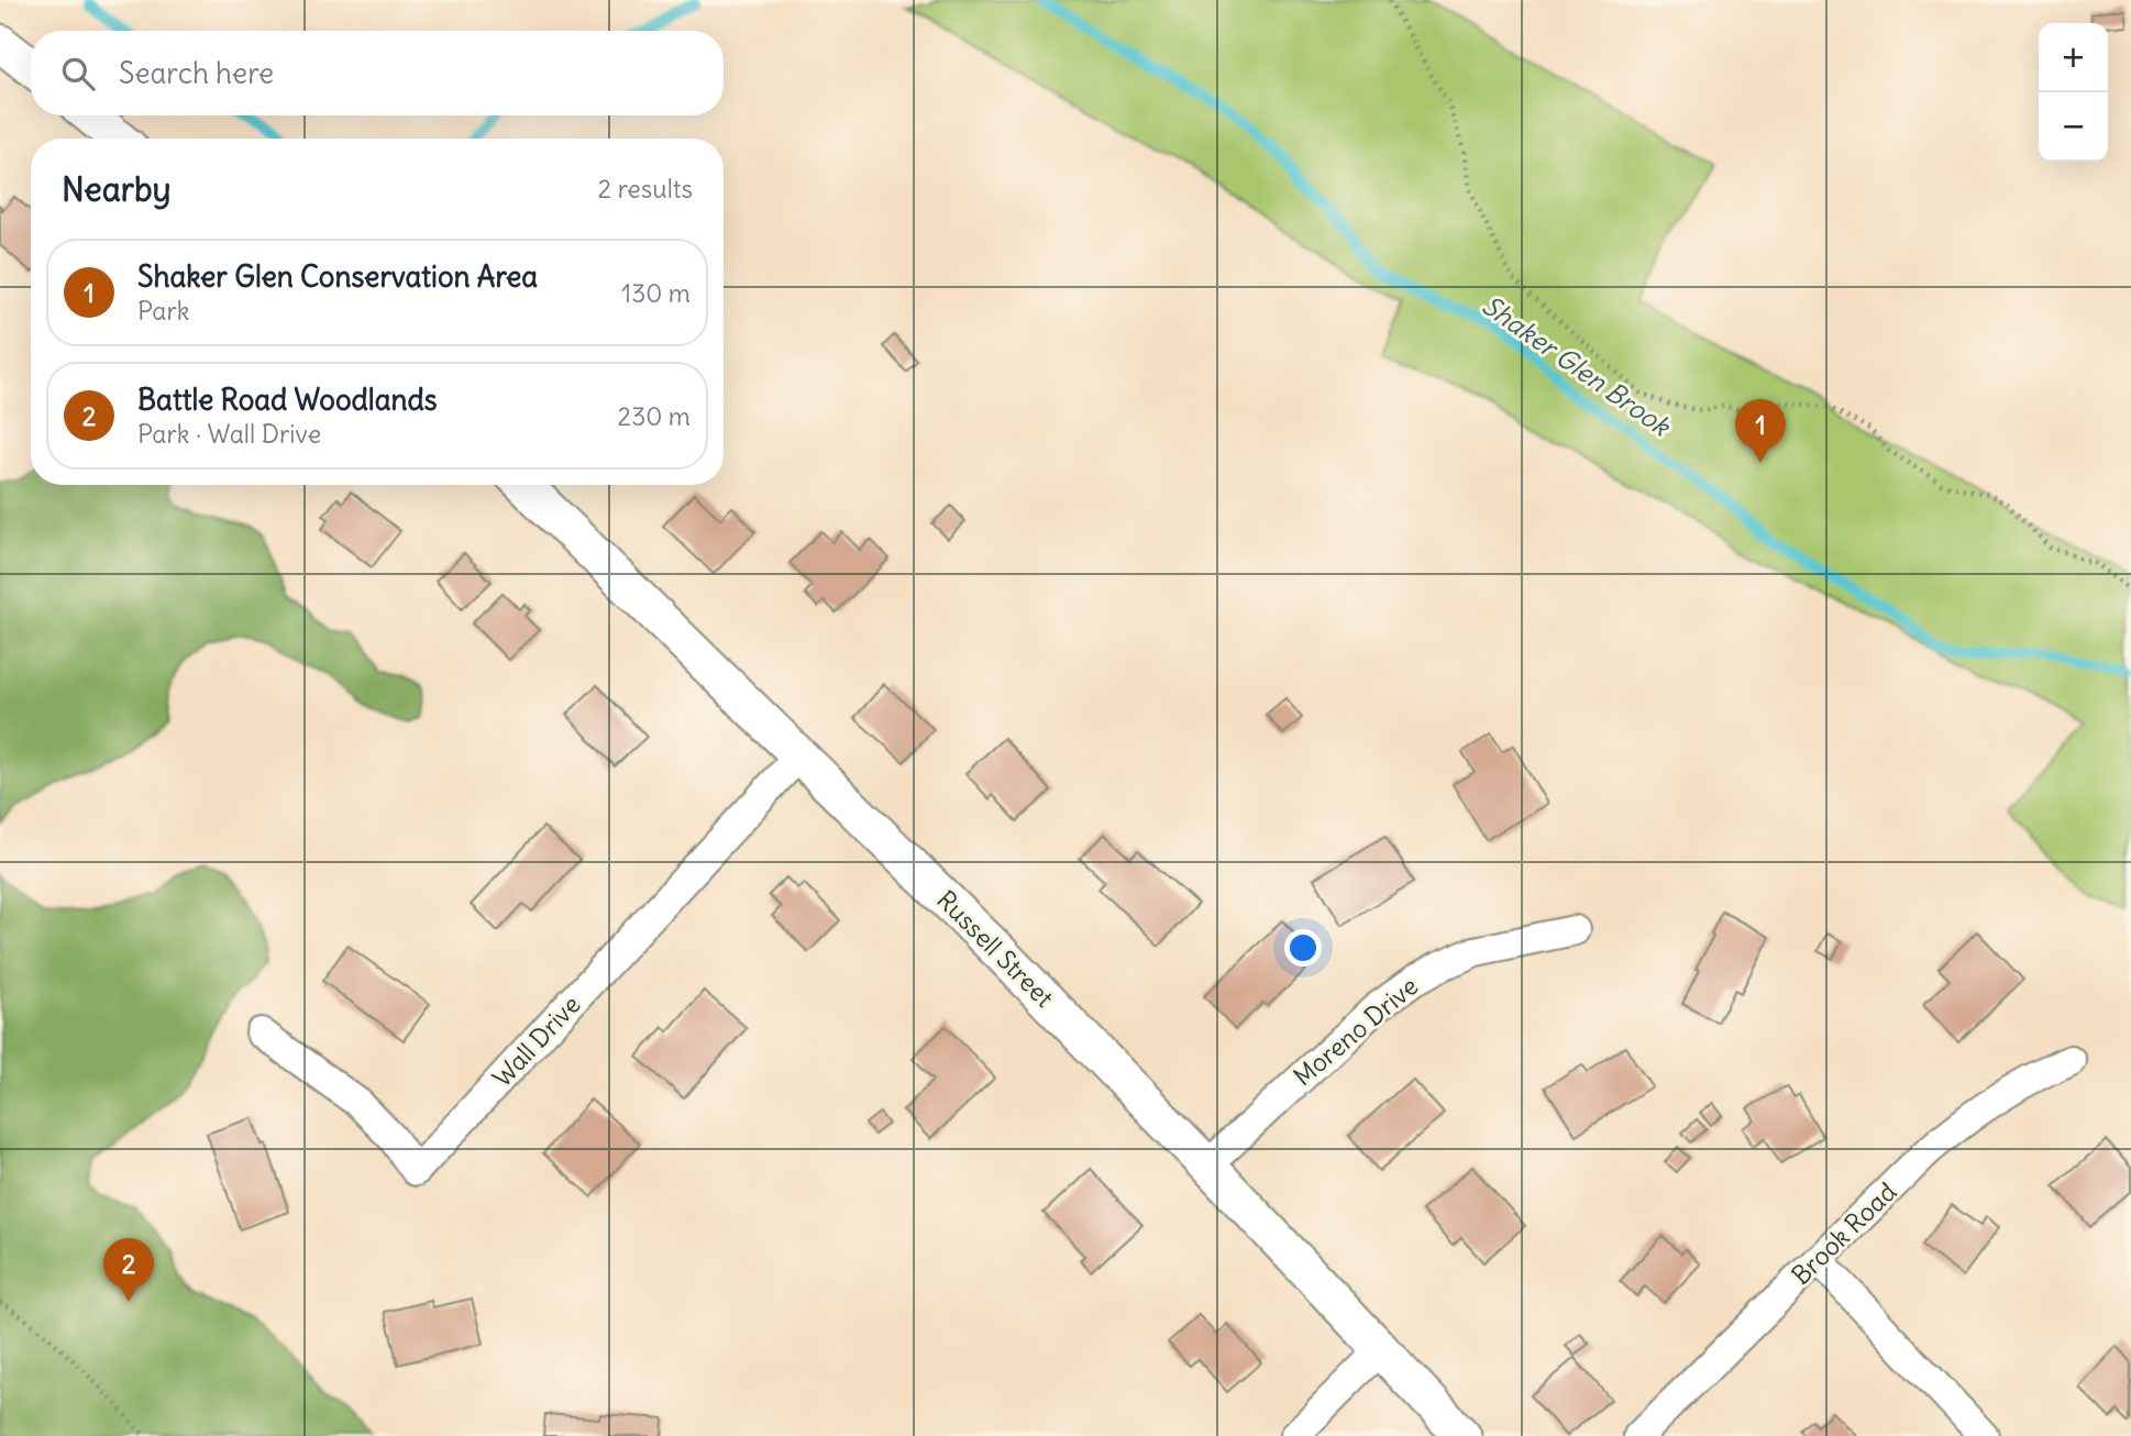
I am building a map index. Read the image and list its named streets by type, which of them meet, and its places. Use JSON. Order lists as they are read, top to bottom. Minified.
{"streets":{"street":["Russell Street","Moreno Drive","Wall Drive","Brook Road"]},"crossings":[["Russell Street","Moreno Drive"],["Russell Street","Wall Drive"]],"water":["Shaker Glen Brook"],"page":{"map_buttons":["+","−"],"search":"Search here","heading":["Nearby","2 results"],"list":[{"mark":"1","name":"Shaker Glen Conservation Area","note":"Park","value":"130 m"},{"mark":"2","name":"Battle Road Woodlands","note":"Park · Wall Drive","value":"230 m"}],"pins":["1","2"]}}
